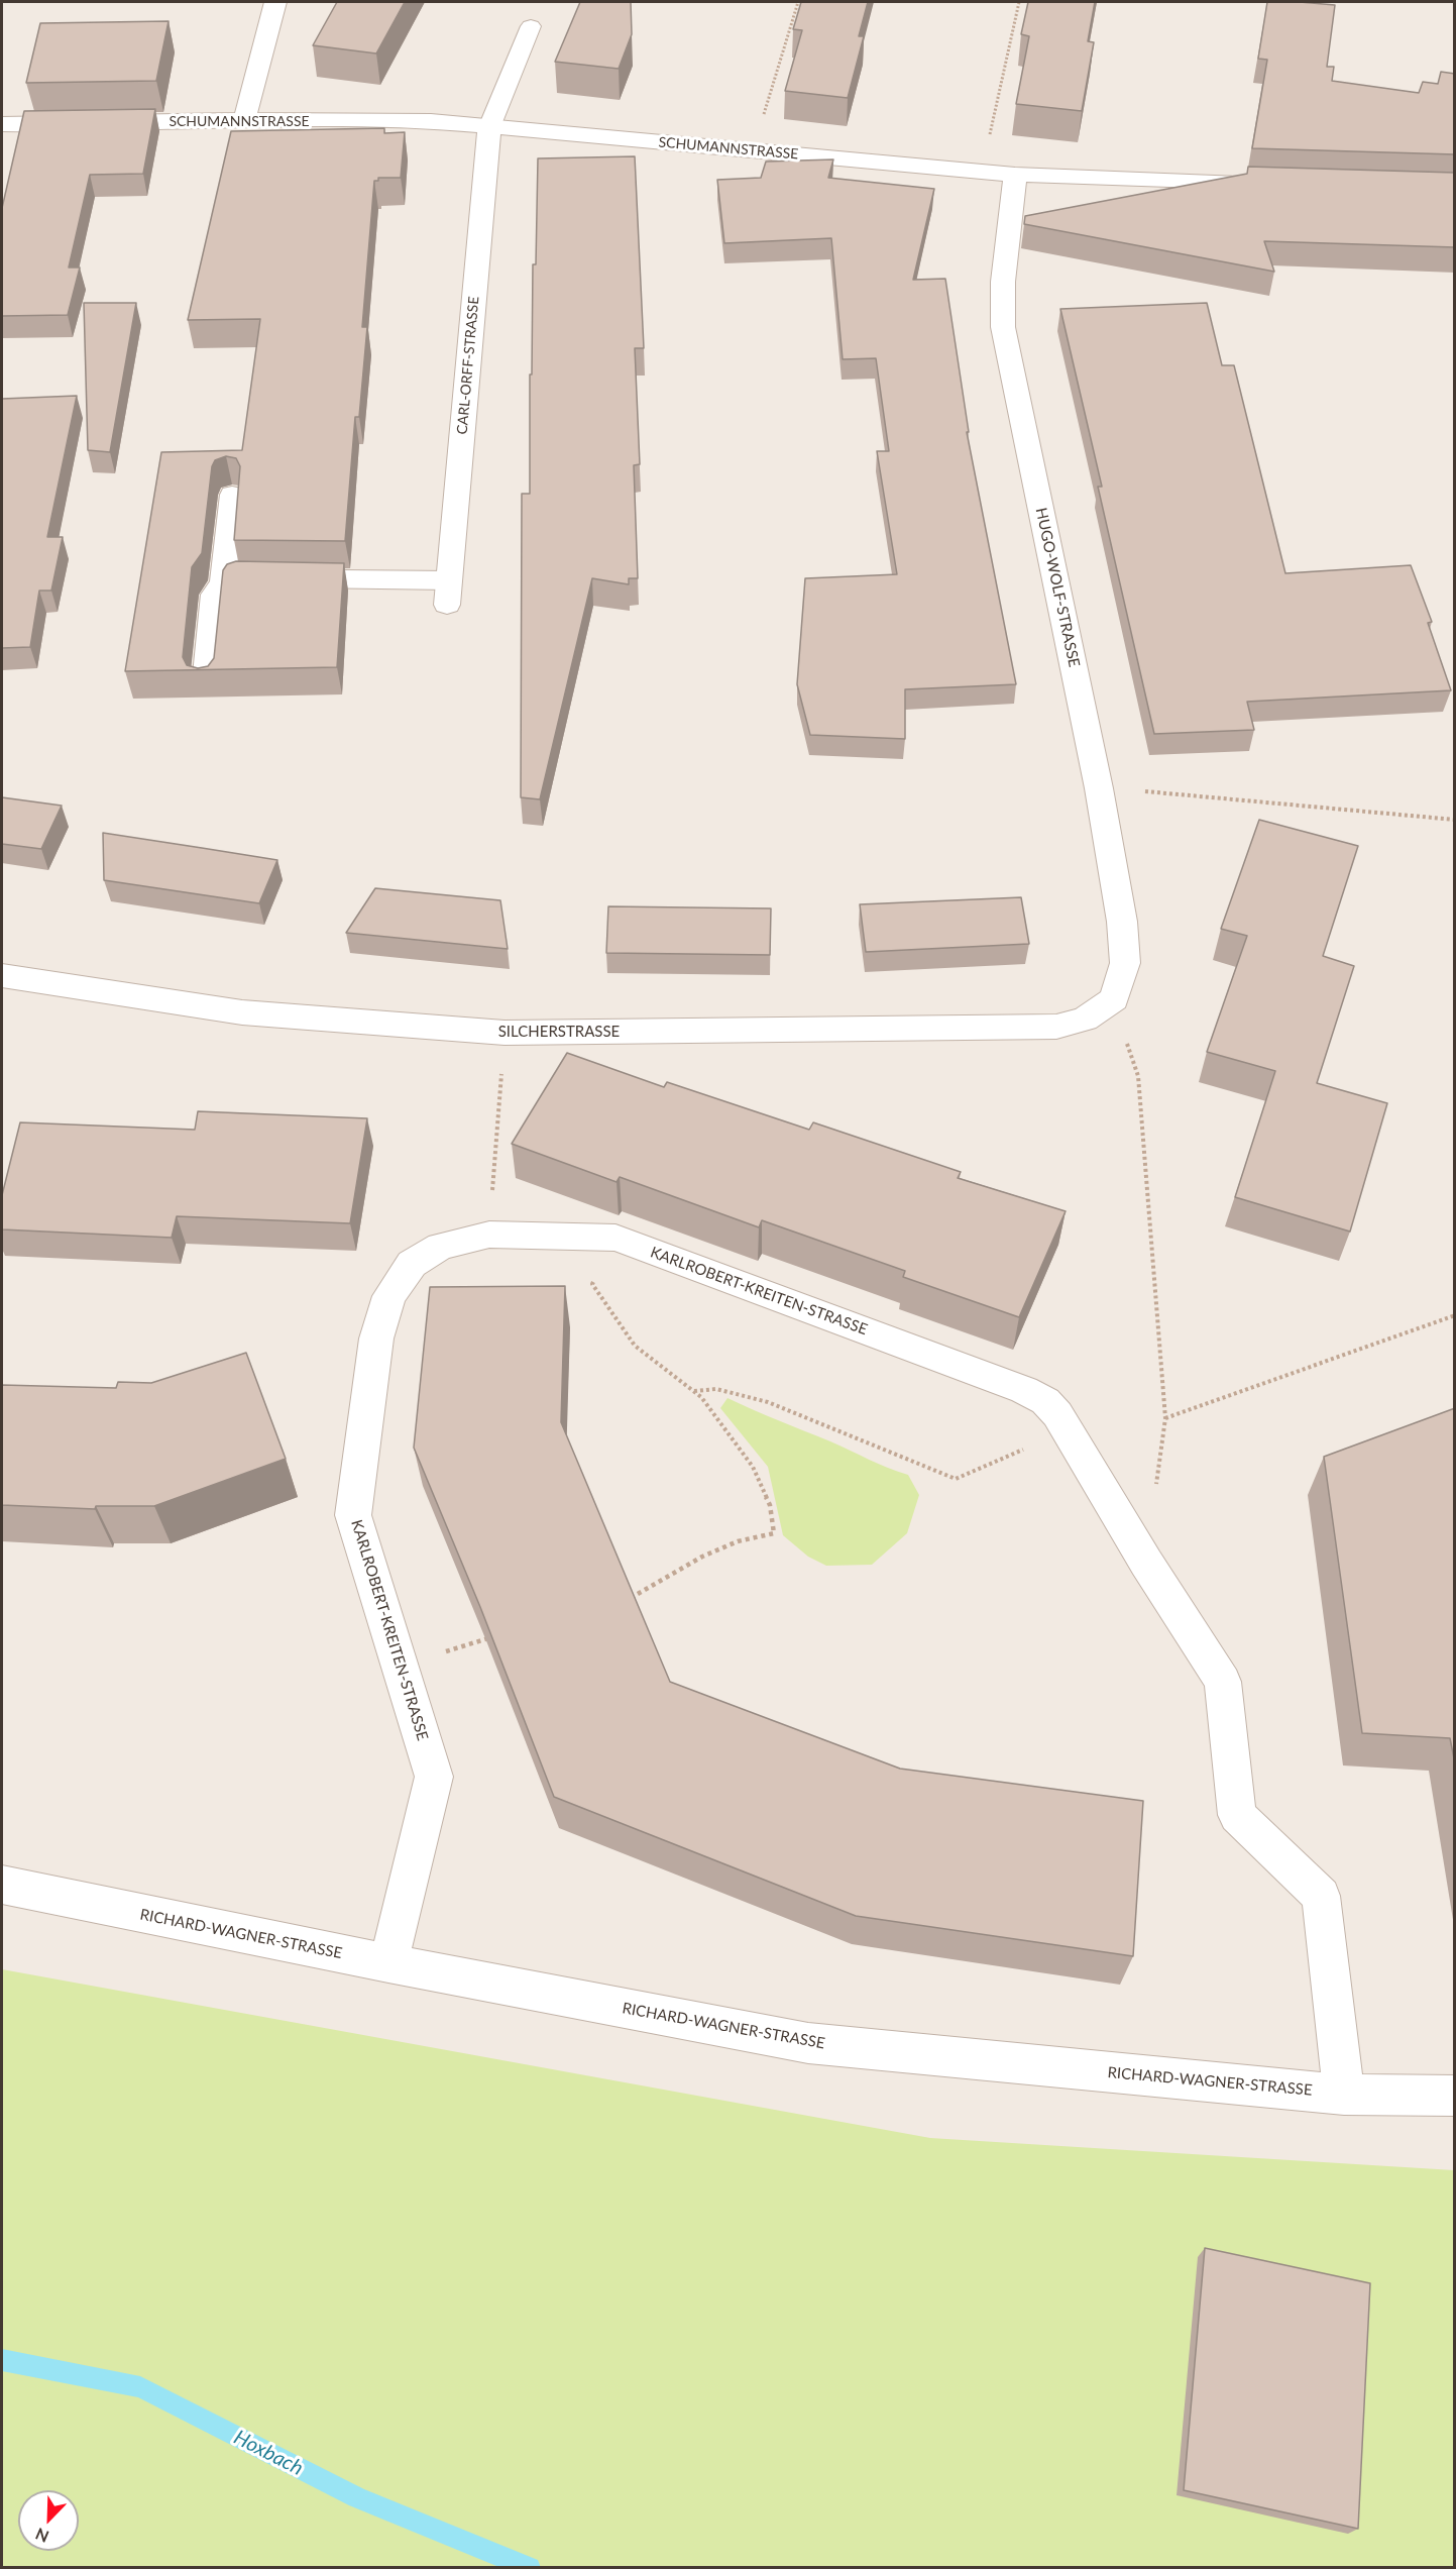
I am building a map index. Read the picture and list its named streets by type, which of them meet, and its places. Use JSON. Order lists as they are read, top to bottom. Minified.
{"streets":{"street":["SCHUMANNSTRASSE","CARL-ORFF-STRASSE","HUGO-WOLF-STRASSE","SILCHERSTRASSE","KARLROBERT-KREITEN-STRASSE","RICHARD-WAGNER-STRASSE"]},"crossings":[["SCHUMANNSTRASSE","CARL-ORFF-STRASSE"],["SCHUMANNSTRASSE","HUGO-WOLF-STRASSE"],["HUGO-WOLF-STRASSE","SILCHERSTRASSE"],["KARLROBERT-KREITEN-STRASSE","RICHARD-WAGNER-STRASSE"]],"water":["Hoxbach"],"north":"bottom left"}
